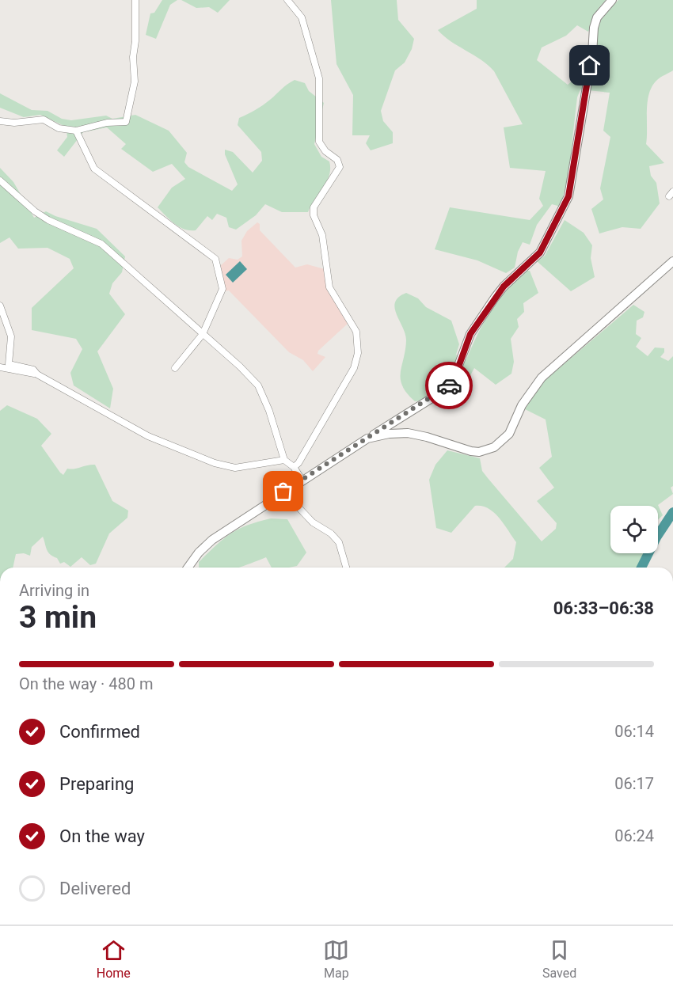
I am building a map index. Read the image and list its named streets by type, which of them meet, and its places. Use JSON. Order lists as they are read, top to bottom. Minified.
{"page":{"heading":["3 min","Arriving in","06:33–06:38"],"bar":"On the way · 480 m","list":[["Confirmed","06:14"],["Preparing","06:17"],["On the way","06:24"],"Delivered"],"tabs":["Home","Map","Saved"]}}
